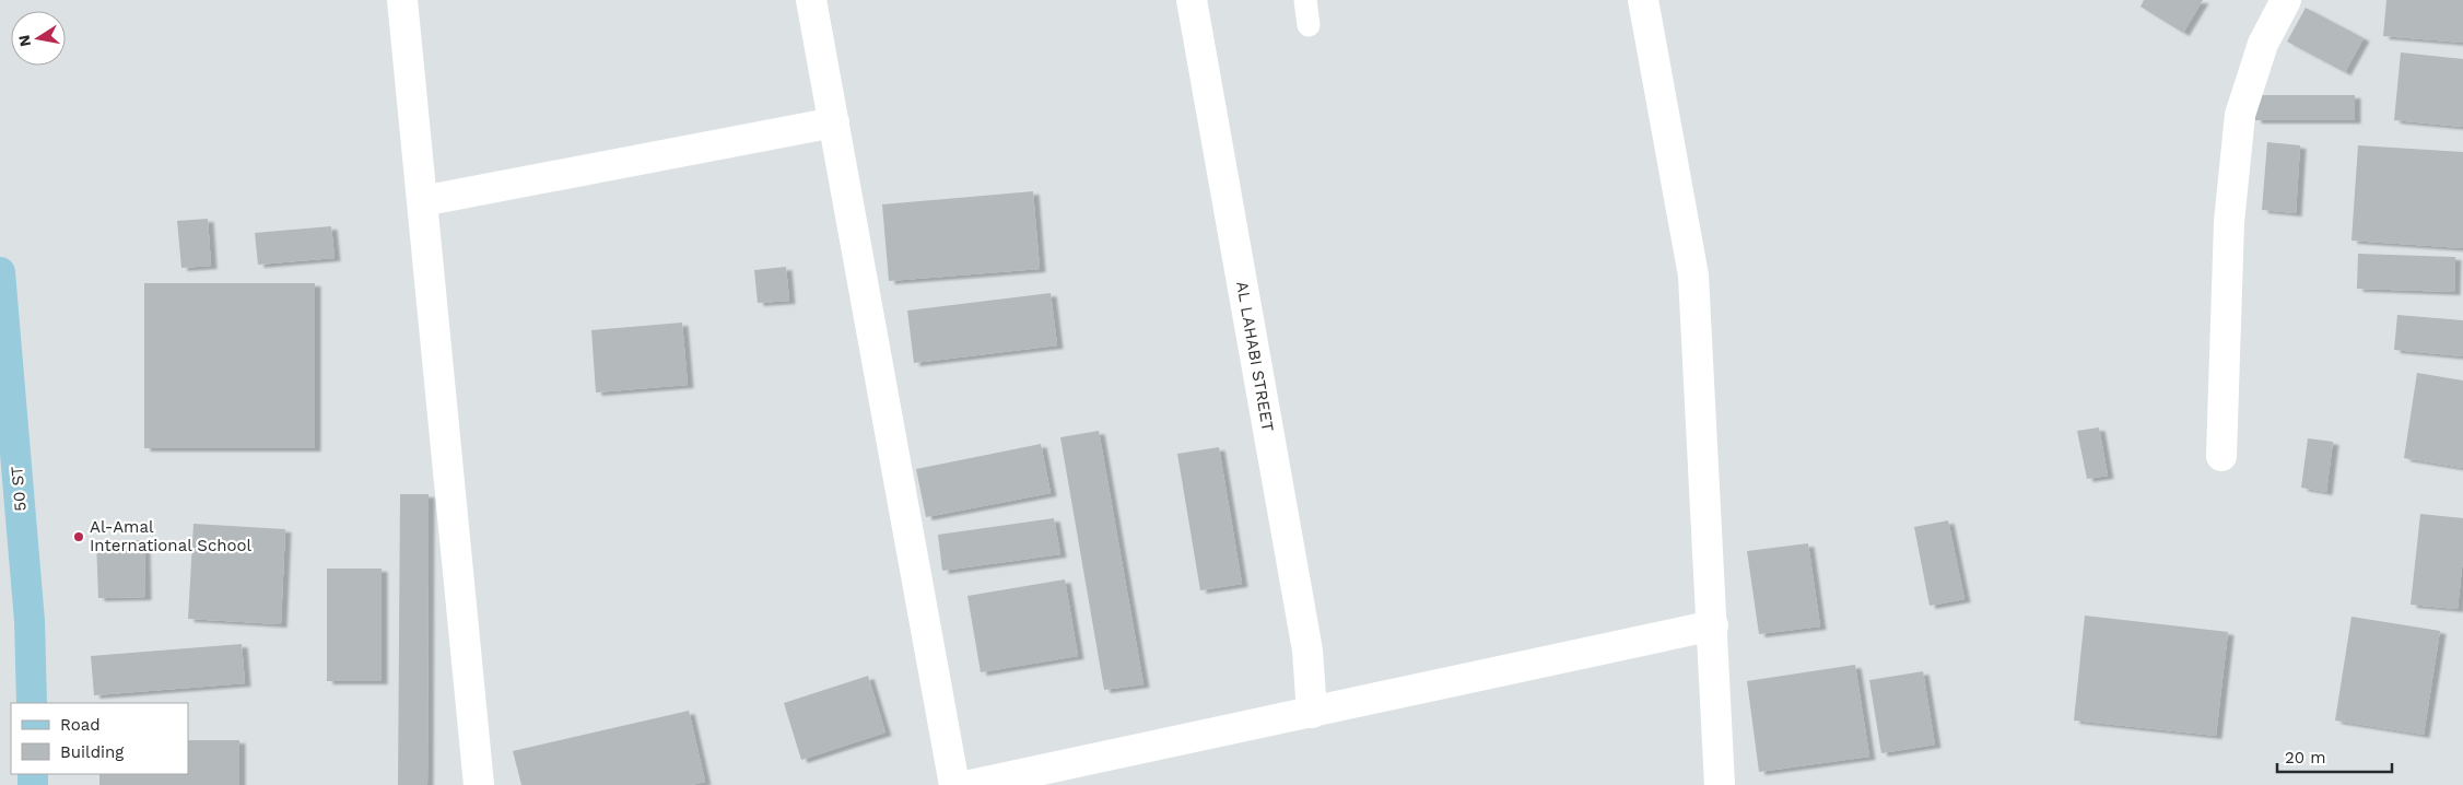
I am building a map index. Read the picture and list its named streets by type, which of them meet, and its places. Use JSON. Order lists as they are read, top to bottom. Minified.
{"streets":{"main road":["50 ST"],"street":["AL LAHABI STREET"]},"places":["Al-Amal International School"],"legend":["Road","Building"],"scale_bar":"20 m","north":"left"}
